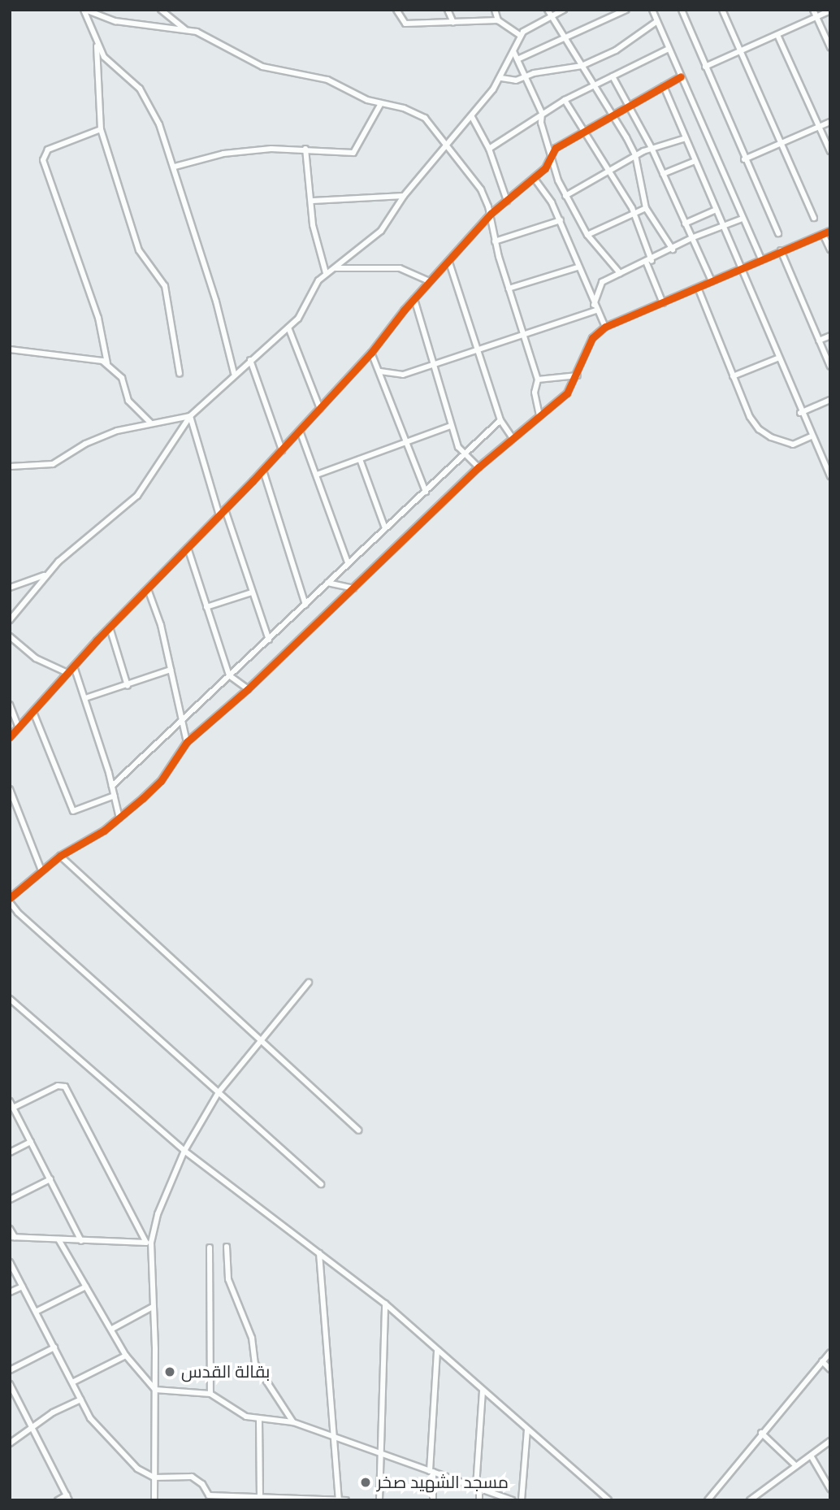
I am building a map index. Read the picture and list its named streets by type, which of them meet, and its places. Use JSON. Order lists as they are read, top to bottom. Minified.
{"places":["بقالة القدس","مسجد الشهيد صخر"]}
